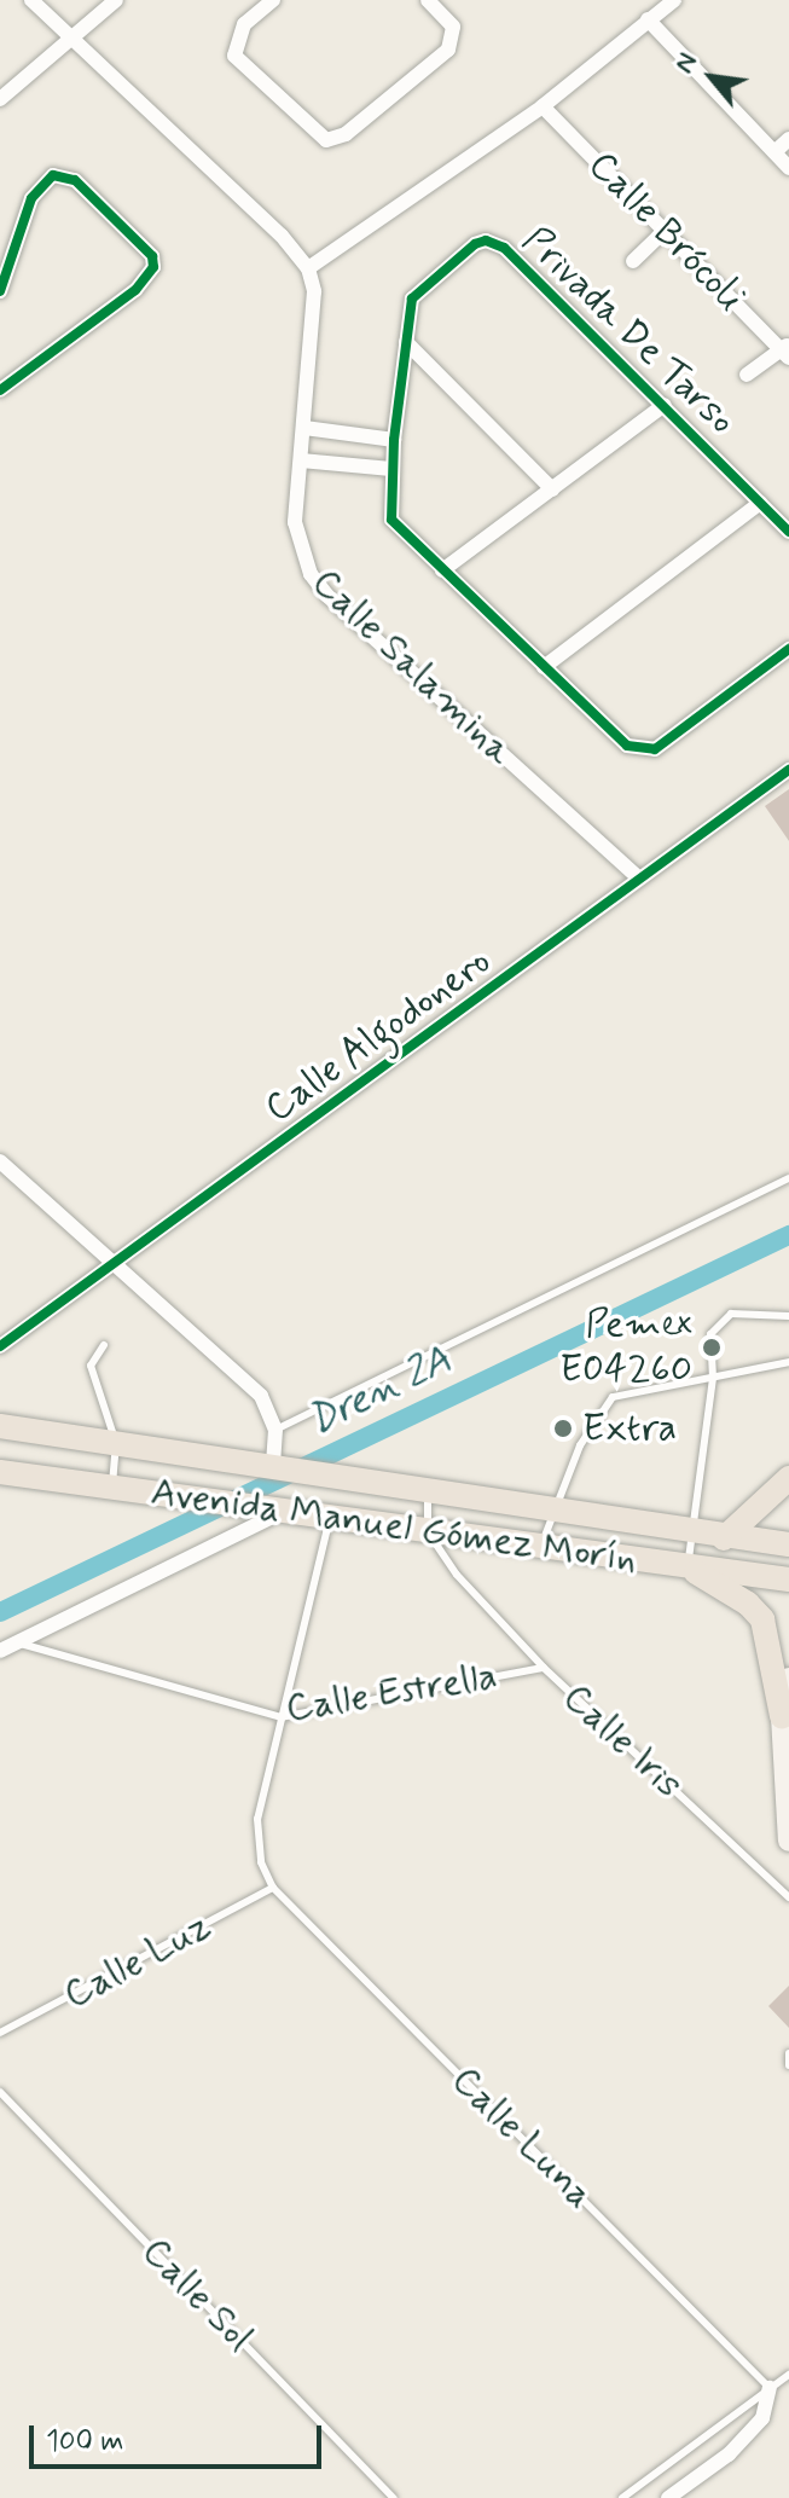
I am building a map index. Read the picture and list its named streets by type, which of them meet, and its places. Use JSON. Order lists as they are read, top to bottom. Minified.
{"streets":{"main road":["Avenida Manuel Gómez Morín"],"street":["Calle Brócoli","Privada De Tarso","Calle Salamina","Calle Algodonero"],"lane":["Calle Estrella","Calle Iris","Calle Luz","Calle Luna","Calle Sol"]},"crossings":[["Calle Salamina","Calle Algodonero"],["Avenida Manuel Gómez Morín","Calle Iris"],["Calle Estrella","Calle Iris"],["Calle Luz","Calle Luna"]],"water":["Dren 2A"],"places":["Pemex E04260","Extra"],"scale_bar":"100 m","north":"top left"}
